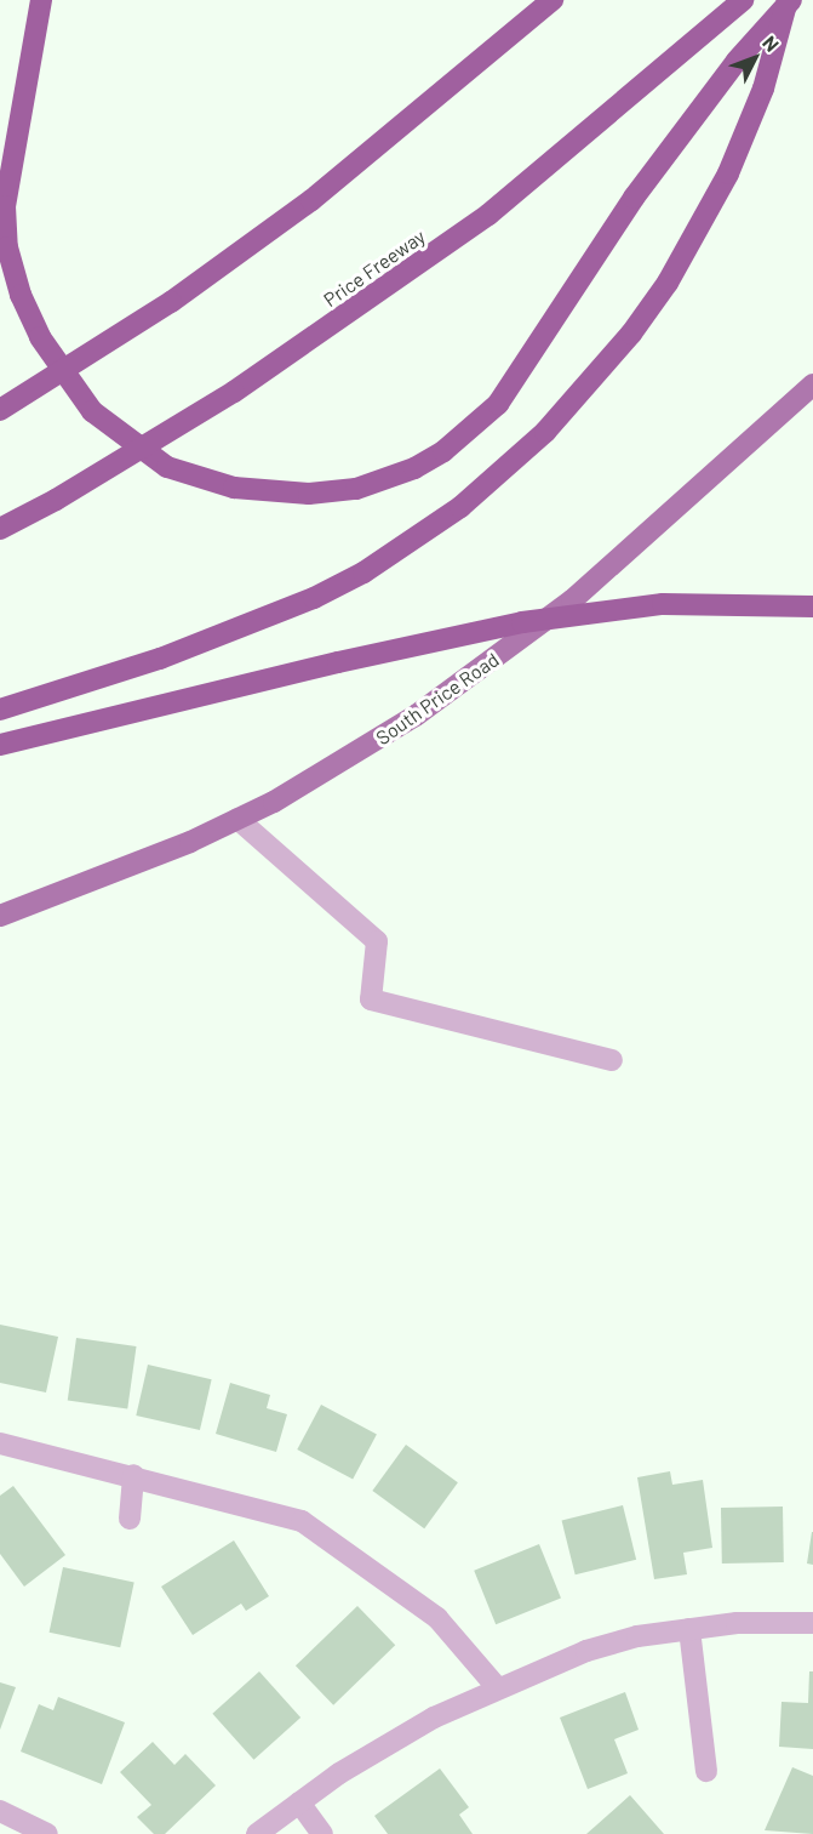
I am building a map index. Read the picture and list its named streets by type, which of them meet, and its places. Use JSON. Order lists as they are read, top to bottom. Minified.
{"streets":{"highway":["Price Freeway"],"main road":["South Price Road"]},"north":"top right"}
